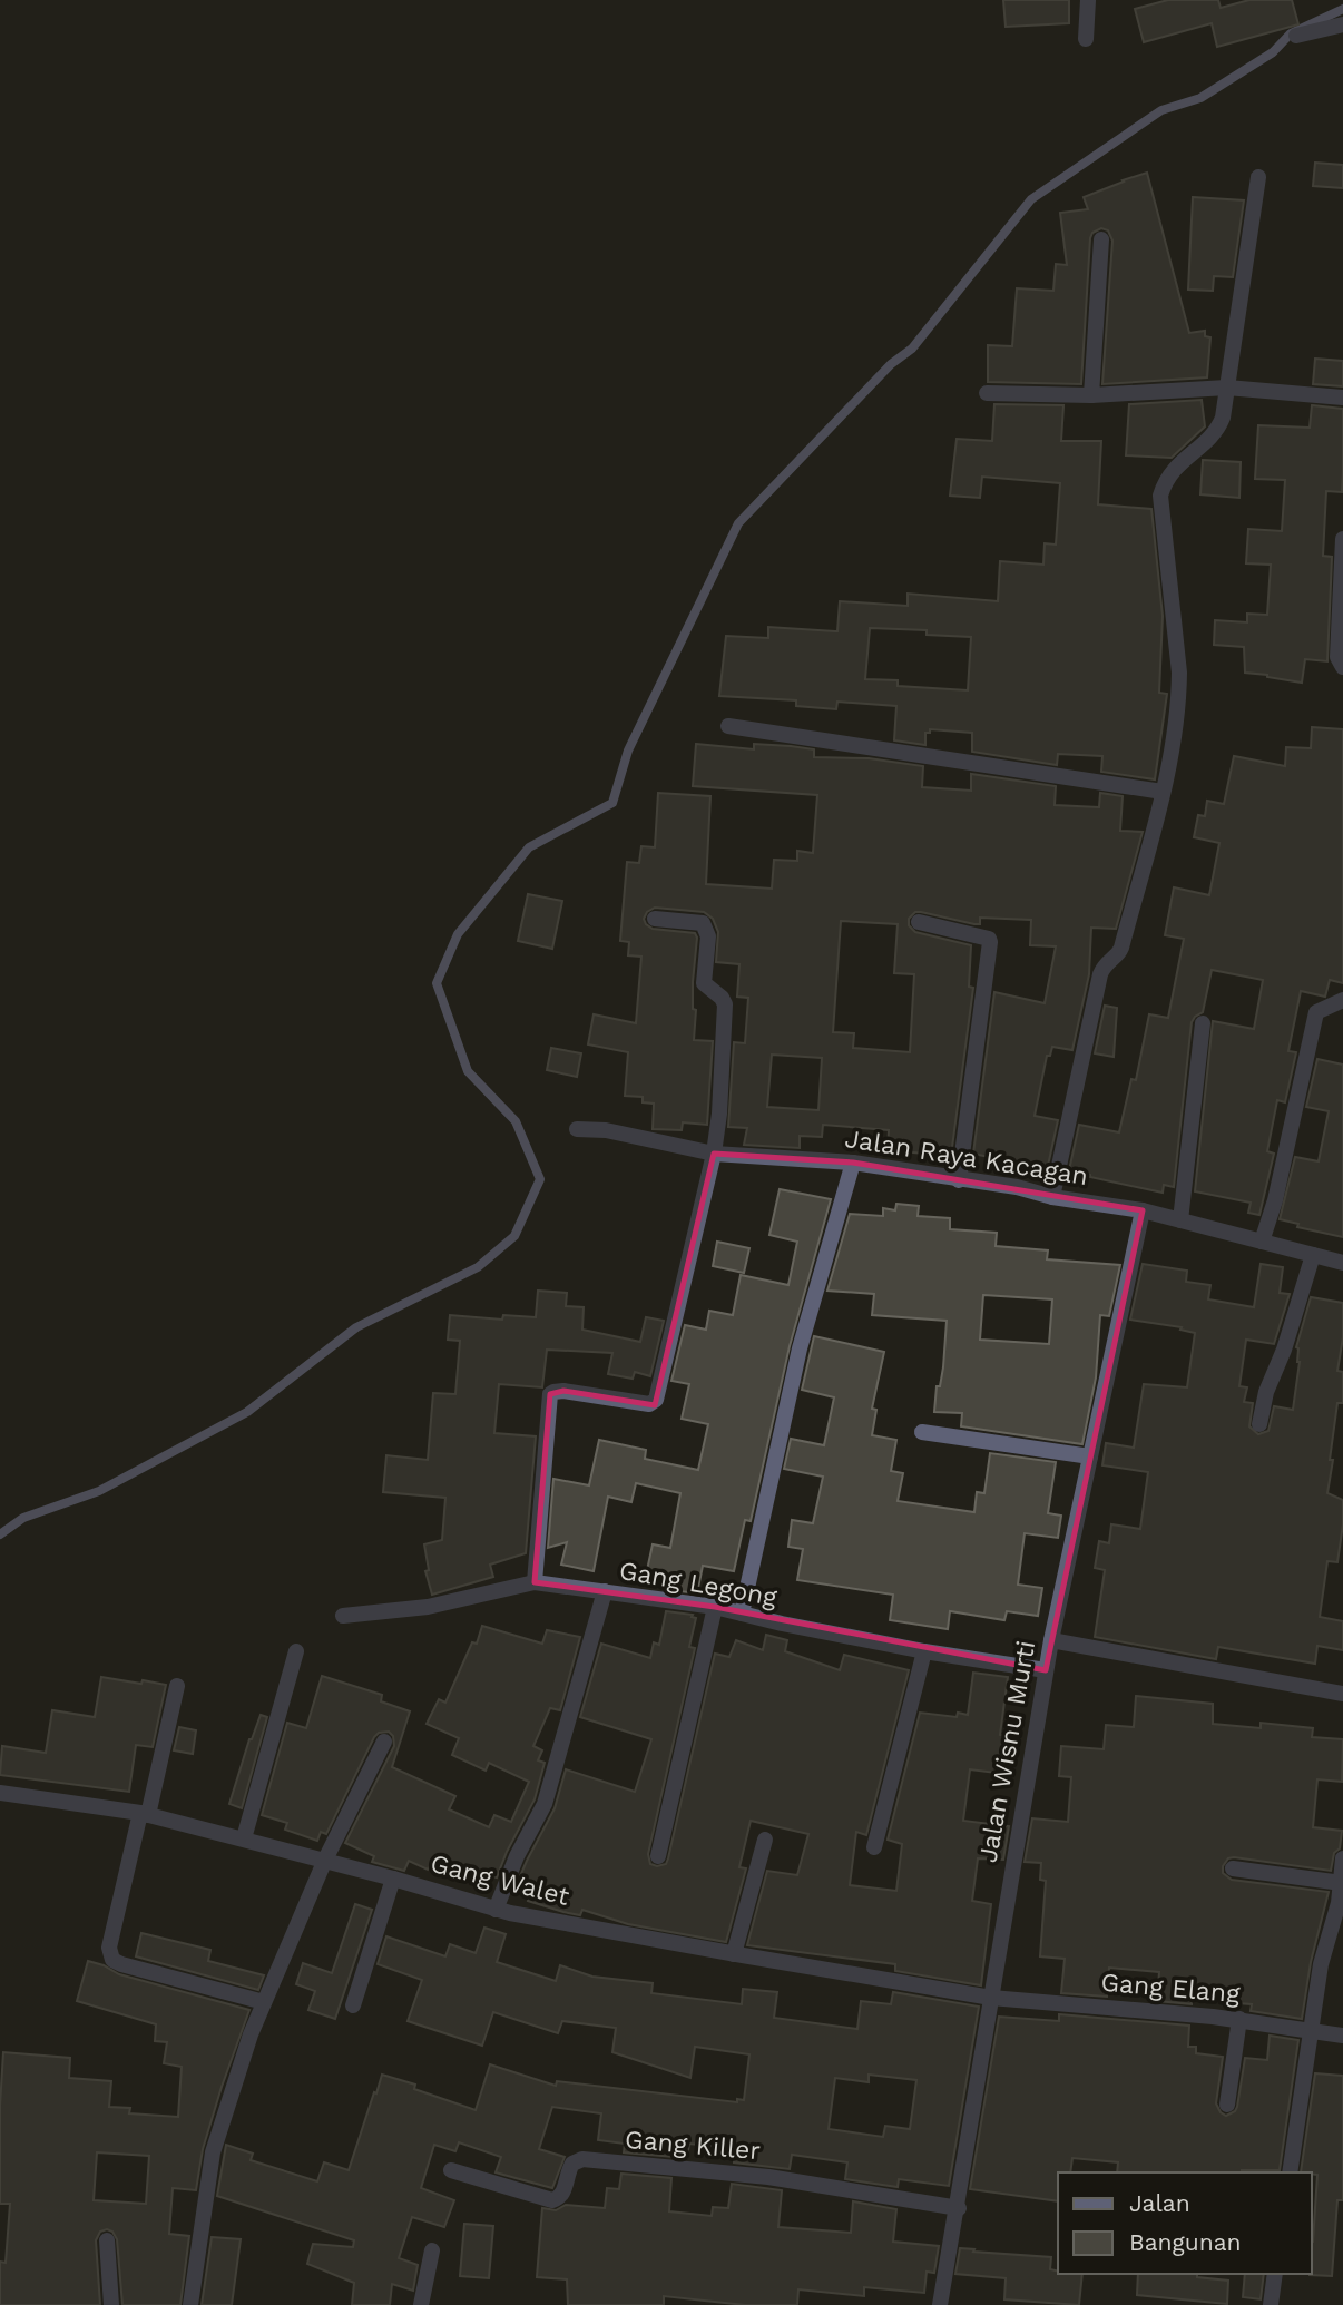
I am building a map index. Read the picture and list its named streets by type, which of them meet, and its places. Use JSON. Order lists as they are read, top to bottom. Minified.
{"streets":{"street":["Jalan Raya Kacagan","Gang Legong","Jalan Wisnu Murti","Gang Walet","Gang Elang","Gang Killer"]},"crossings":[["Jalan Raya Kacagan","Jalan Wisnu Murti"],["Gang Legong","Jalan Wisnu Murti"],["Jalan Wisnu Murti","Gang Walet"],["Jalan Wisnu Murti","Gang Elang"],["Jalan Wisnu Murti","Gang Killer"],["Gang Walet","Gang Elang"]],"legend":["Jalan","Bangunan"]}
